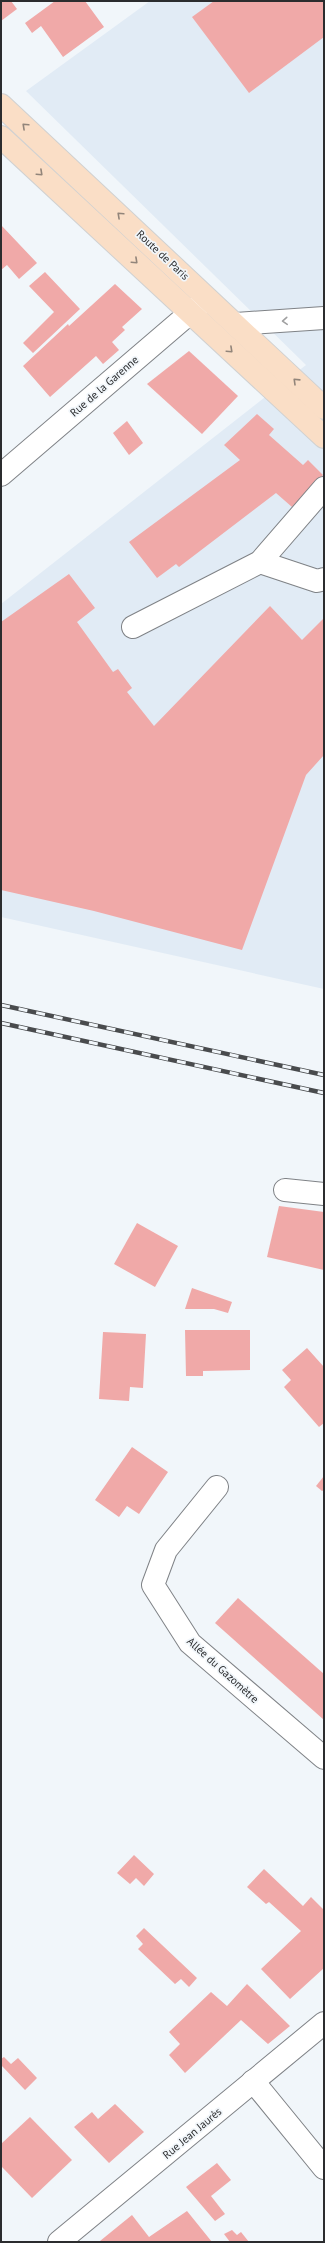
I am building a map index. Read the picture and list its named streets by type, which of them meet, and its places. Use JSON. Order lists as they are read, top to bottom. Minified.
{"streets":{"main road":["Route de Paris"],"street":["Rue de la Garenne","Allée du Gazomètre","Rue Jean Jaurès"]},"crossings":[["Route de Paris","Rue de la Garenne"]]}
